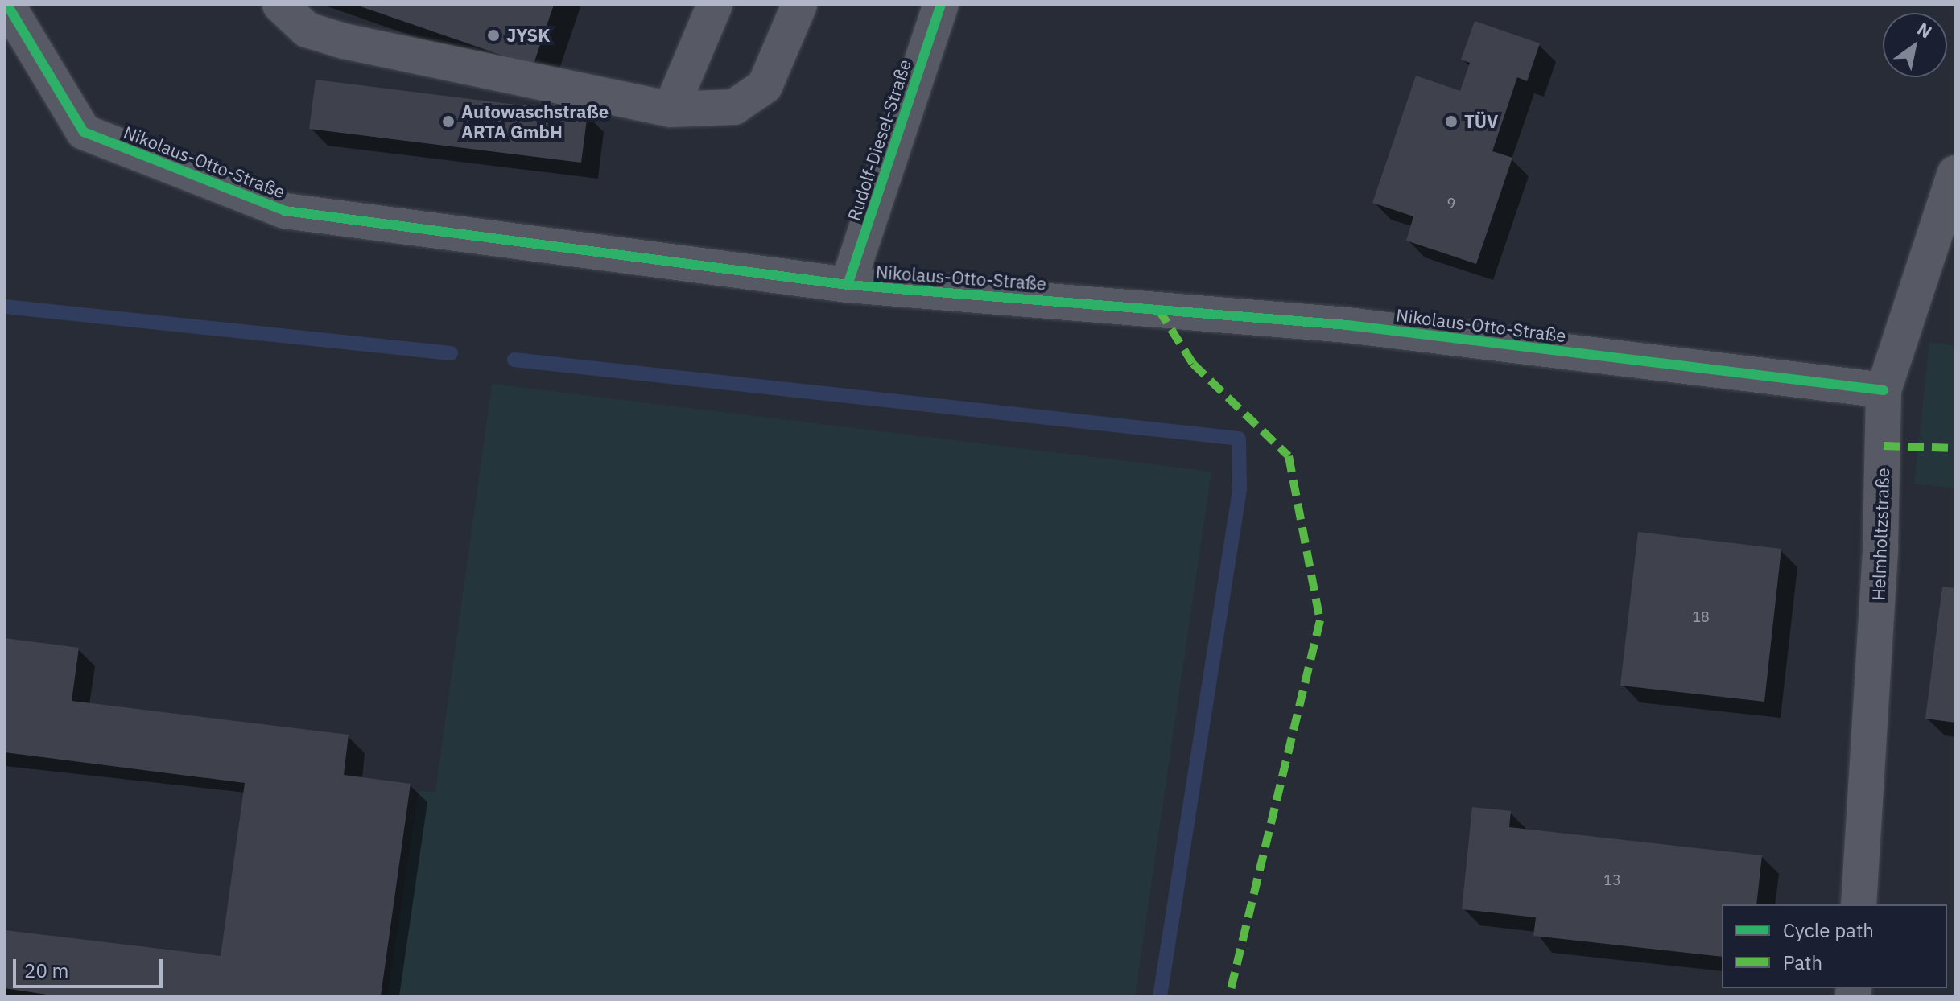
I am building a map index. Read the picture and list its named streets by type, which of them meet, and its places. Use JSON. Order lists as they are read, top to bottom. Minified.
{"streets":{"street":["Rudolf-Diesel-Straße","Nikolaus-Otto-Straße","Helmholtzstraße"]},"crossings":[["Rudolf-Diesel-Straße","Nikolaus-Otto-Straße"],["Nikolaus-Otto-Straße","Helmholtzstraße"]],"places":["JYSK","Autowaschstraße ARTA GmbH","TÜV"],"house_numbers":["9","18","13"],"legend":["Cycle path","Path"],"scale_bar":"20 m","north":"top right"}
